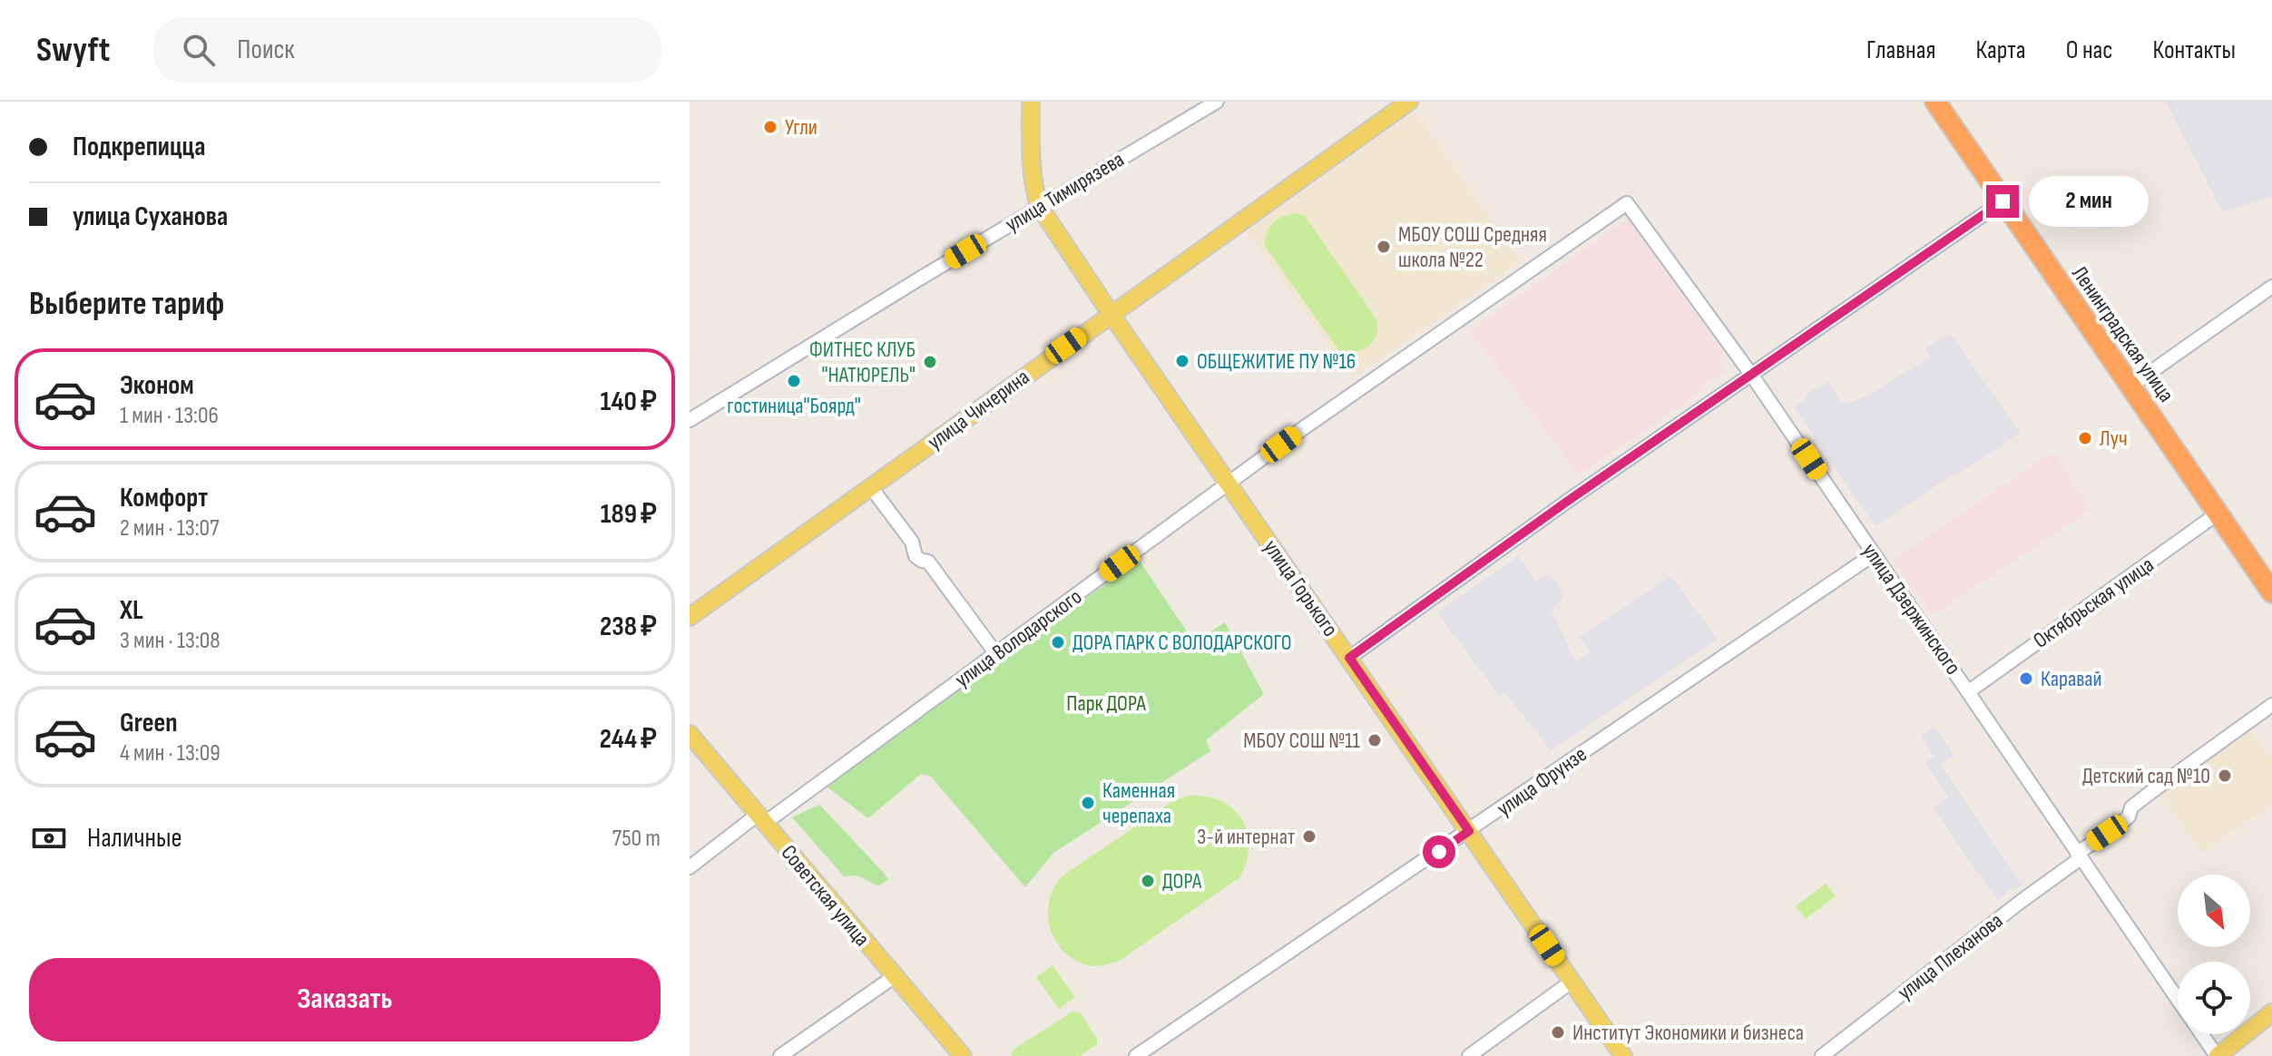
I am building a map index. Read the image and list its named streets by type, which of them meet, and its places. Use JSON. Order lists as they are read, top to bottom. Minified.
{"streets":{"highway":["Ленинградская улица"],"main road":["улица Чичерина","улица Горького","Советская улица"],"street":["улица Тимирязева","Октябрьская улица","улица Дзержинского","улица Володарского","улица Фрунзе","улица Плеханова"]},"crossings":[["улица Тимирязева","улица Горького"],["Ленинградская улица","Октябрьская улица"],["улица Чичерина","улица Горького"],["улица Горького","улица Володарского"],["улица Горького","улица Фрунзе"],["Октябрьская улица","улица Дзержинского"],["улица Дзержинского","улица Володарского"],["улица Дзержинского","улица Фрунзе"],["улица Дзержинского","улица Плеханова"],["улица Володарского","Советская улица"]],"parks":["Парк ДОРА"],"places":["Угли","МБОУ СОШ Средняя школа №22","ОБЩЕЖИТИЕ ПУ №16","ФИТНЕС КЛУБ \"НАТЮРЕЛЬ\"","гостиница\"Боярд\"","Луч","ДОРА ПАРК С ВОЛОДАРСКОГО","Каравай","МБОУ СОШ №11","Детский сад №10","Каменная черепаха","3-й интернат","ДОРА","Институт Экономики и бизнеса"],"north":"bottom right","page":{"header":"Swyft","search":"Поиск","nav":["Главная","Карта","О нас","Контакты"],"banner":["Подкрепицца","улица Суханова"],"bubble":"2 мин","heading":"Выберите тариф","list":[{"name":"Эконом","note":"1 мин · 13:06","value":"140 ₽"},{"name":"Комфорт","note":"2 мин · 13:07","value":"189 ₽"},{"name":"XL","note":"3 мин · 13:08","value":"238 ₽"},{"name":"Green","note":"4 мин · 13:09","value":"244 ₽"}],"pay":["Наличные","750 m"],"buttons":"Заказать"}}
